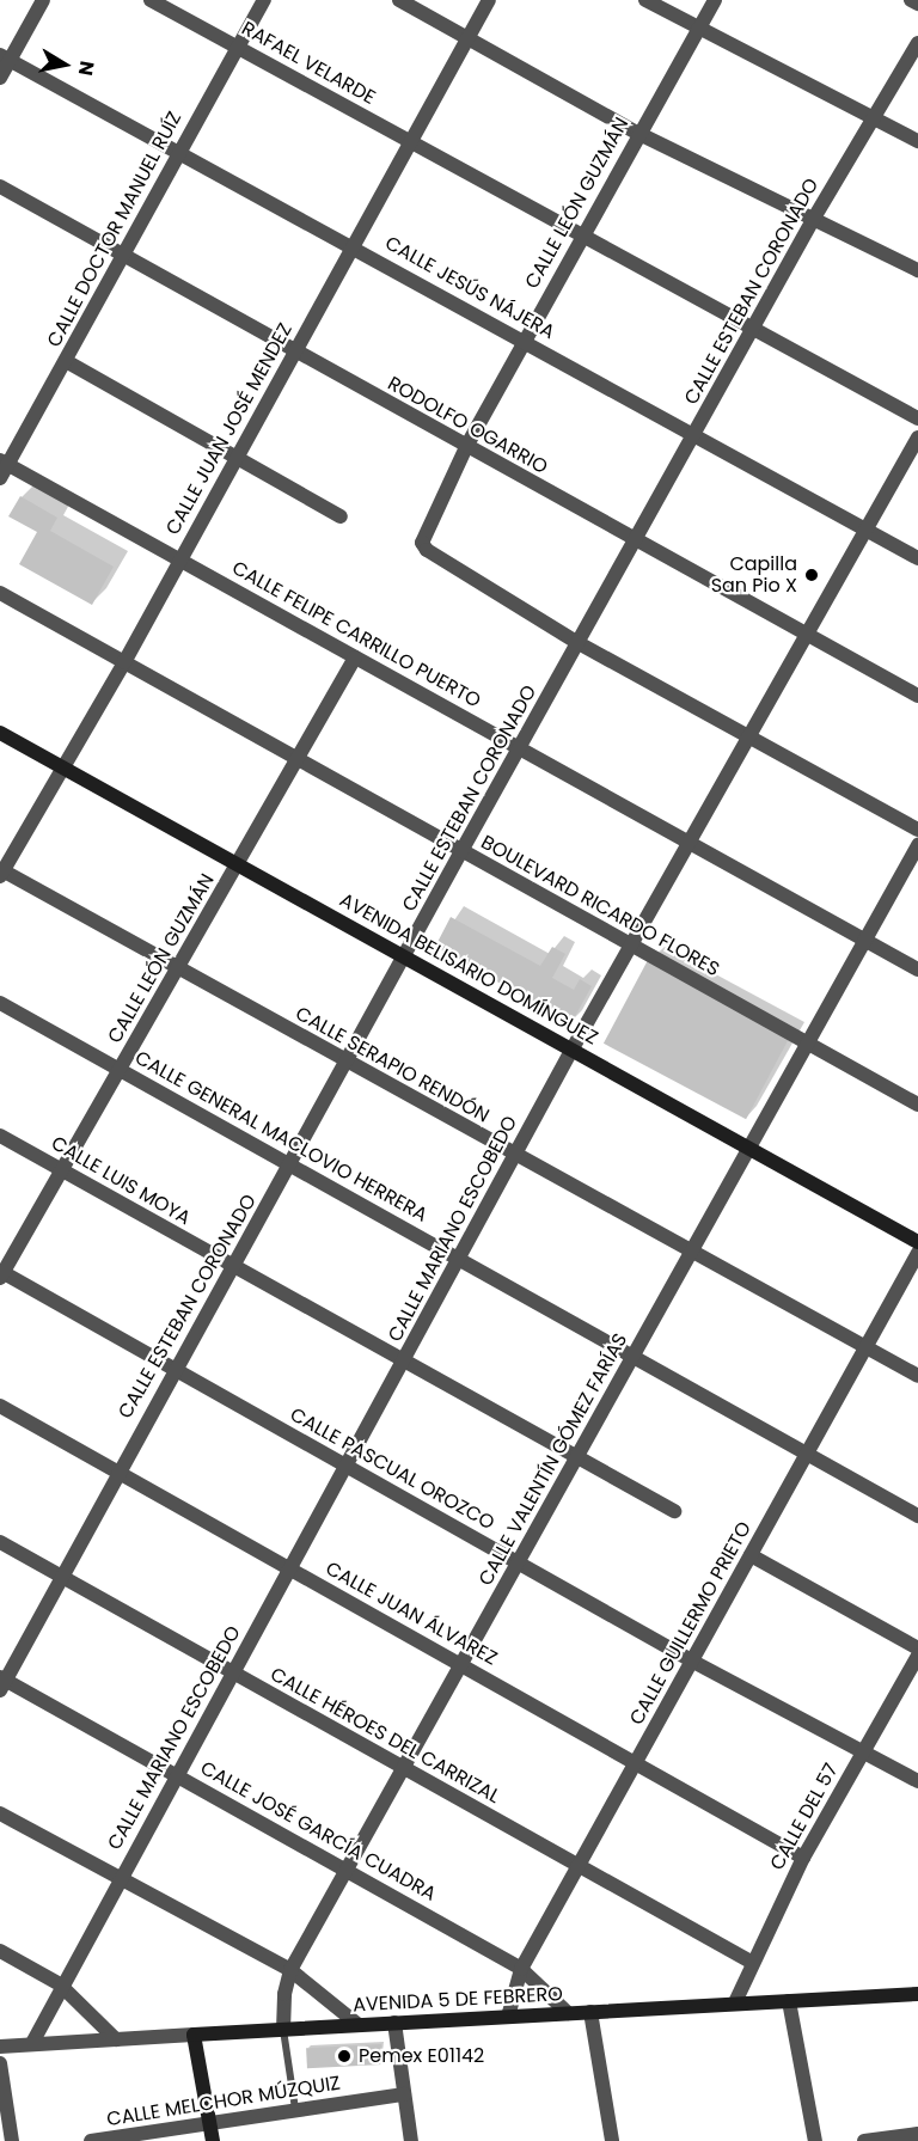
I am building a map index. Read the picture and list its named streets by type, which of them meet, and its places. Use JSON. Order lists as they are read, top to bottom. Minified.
{"streets":{"street":["RAFAEL VELARDE","CALLE LEÓN GUZMÁN","CALLE DOCTOR MANUEL RUÍZ","CALLE JESÚS NÁJERA","CALLE ESTEBAN CORONADO","RODOLFO OGARRIO","CALLE JUAN JOSÉ MENDEZ","CALLE FELIPE CARRILLO PUERTO","BOULEVARD RICARDO FLORES","AVENIDA BELISARIO DOMÍNGUEZ","CALLE SERAPIO RENDÓN","CALLE GENERAL MACLOVIO HERRERA","CALLE LUIS MOYA","CALLE MARIANO ESCOBEDO","CALLE VALENTÍN GÓMEZ FARÍAS","CALLE PASCUAL OROZCO","CALLE JUAN ÁLVAREZ","CALLE GUILLERMO PRIETO","CALLE HÉROES DEL CARRIZAL","CALLE DEL 57","CALLE JOSÉ GARCÍA CUADRA","AVENIDA 5 DE FEBRERO","CALLE MELCHOR MÚZQUIZ"]},"crossings":[["RAFAEL VELARDE","CALLE LEÓN GUZMÁN"],["RAFAEL VELARDE","CALLE DOCTOR MANUEL RUÍZ"],["RAFAEL VELARDE","CALLE ESTEBAN CORONADO"],["RAFAEL VELARDE","CALLE JUAN JOSÉ MENDEZ"],["CALLE LEÓN GUZMÁN","CALLE JESÚS NÁJERA"],["CALLE LEÓN GUZMÁN","CALLE ESTEBAN CORONADO"],["CALLE LEÓN GUZMÁN","RODOLFO OGARRIO"],["CALLE LEÓN GUZMÁN","CALLE FELIPE CARRILLO PUERTO"],["CALLE LEÓN GUZMÁN","BOULEVARD RICARDO FLORES"],["CALLE LEÓN GUZMÁN","AVENIDA BELISARIO DOMÍNGUEZ"],["CALLE LEÓN GUZMÁN","CALLE SERAPIO RENDÓN"],["CALLE LEÓN GUZMÁN","CALLE GENERAL MACLOVIO HERRERA"],["CALLE LEÓN GUZMÁN","CALLE LUIS MOYA"],["CALLE LEÓN GUZMÁN","CALLE PASCUAL OROZCO"],["CALLE DOCTOR MANUEL RUÍZ","CALLE JESÚS NÁJERA"],["CALLE DOCTOR MANUEL RUÍZ","RODOLFO OGARRIO"],["CALLE DOCTOR MANUEL RUÍZ","CALLE FELIPE CARRILLO PUERTO"],["CALLE JESÚS NÁJERA","CALLE ESTEBAN CORONADO"],["CALLE JESÚS NÁJERA","CALLE JUAN JOSÉ MENDEZ"],["CALLE JESÚS NÁJERA","CALLE MARIANO ESCOBEDO"],["CALLE ESTEBAN CORONADO","RODOLFO OGARRIO"],["CALLE ESTEBAN CORONADO","CALLE FELIPE CARRILLO PUERTO"],["CALLE ESTEBAN CORONADO","BOULEVARD RICARDO FLORES"],["CALLE ESTEBAN CORONADO","AVENIDA BELISARIO DOMÍNGUEZ"],["CALLE ESTEBAN CORONADO","CALLE SERAPIO RENDÓN"],["CALLE ESTEBAN CORONADO","CALLE GENERAL MACLOVIO HERRERA"],["CALLE ESTEBAN CORONADO","CALLE LUIS MOYA"],["CALLE ESTEBAN CORONADO","CALLE PASCUAL OROZCO"],["CALLE ESTEBAN CORONADO","CALLE JUAN ÁLVAREZ"],["CALLE ESTEBAN CORONADO","CALLE HÉROES DEL CARRIZAL"],["CALLE ESTEBAN CORONADO","CALLE JOSÉ GARCÍA CUADRA"],["RODOLFO OGARRIO","CALLE JUAN JOSÉ MENDEZ"],["RODOLFO OGARRIO","CALLE MARIANO ESCOBEDO"],["CALLE JUAN JOSÉ MENDEZ","CALLE FELIPE CARRILLO PUERTO"],["CALLE JUAN JOSÉ MENDEZ","BOULEVARD RICARDO FLORES"],["CALLE JUAN JOSÉ MENDEZ","AVENIDA BELISARIO DOMÍNGUEZ"],["CALLE JUAN JOSÉ MENDEZ","CALLE SERAPIO RENDÓN"],["CALLE FELIPE CARRILLO PUERTO","CALLE MARIANO ESCOBEDO"],["CALLE FELIPE CARRILLO PUERTO","CALLE VALENTÍN GÓMEZ FARÍAS"],["BOULEVARD RICARDO FLORES","CALLE MARIANO ESCOBEDO"],["BOULEVARD RICARDO FLORES","CALLE VALENTÍN GÓMEZ FARÍAS"],["AVENIDA BELISARIO DOMÍNGUEZ","CALLE MARIANO ESCOBEDO"],["AVENIDA BELISARIO DOMÍNGUEZ","CALLE VALENTÍN GÓMEZ FARÍAS"],["CALLE SERAPIO RENDÓN","CALLE MARIANO ESCOBEDO"],["CALLE SERAPIO RENDÓN","CALLE VALENTÍN GÓMEZ FARÍAS"],["CALLE SERAPIO RENDÓN","CALLE GUILLERMO PRIETO"],["CALLE GENERAL MACLOVIO HERRERA","CALLE MARIANO ESCOBEDO"],["CALLE GENERAL MACLOVIO HERRERA","CALLE VALENTÍN GÓMEZ FARÍAS"],["CALLE GENERAL MACLOVIO HERRERA","CALLE GUILLERMO PRIETO"],["CALLE LUIS MOYA","CALLE MARIANO ESCOBEDO"],["CALLE LUIS MOYA","CALLE VALENTÍN GÓMEZ FARÍAS"],["CALLE MARIANO ESCOBEDO","CALLE PASCUAL OROZCO"],["CALLE MARIANO ESCOBEDO","CALLE JUAN ÁLVAREZ"],["CALLE MARIANO ESCOBEDO","CALLE HÉROES DEL CARRIZAL"],["CALLE MARIANO ESCOBEDO","CALLE JOSÉ GARCÍA CUADRA"],["CALLE MARIANO ESCOBEDO","AVENIDA 5 DE FEBRERO"],["CALLE VALENTÍN GÓMEZ FARÍAS","CALLE PASCUAL OROZCO"],["CALLE VALENTÍN GÓMEZ FARÍAS","CALLE JUAN ÁLVAREZ"],["CALLE VALENTÍN GÓMEZ FARÍAS","CALLE HÉROES DEL CARRIZAL"],["CALLE VALENTÍN GÓMEZ FARÍAS","CALLE JOSÉ GARCÍA CUADRA"],["CALLE VALENTÍN GÓMEZ FARÍAS","AVENIDA 5 DE FEBRERO"],["CALLE VALENTÍN GÓMEZ FARÍAS","CALLE MELCHOR MÚZQUIZ"],["CALLE PASCUAL OROZCO","CALLE GUILLERMO PRIETO"],["CALLE PASCUAL OROZCO","CALLE DEL 57"],["CALLE JUAN ÁLVAREZ","CALLE GUILLERMO PRIETO"],["CALLE JUAN ÁLVAREZ","CALLE DEL 57"],["CALLE GUILLERMO PRIETO","CALLE HÉROES DEL CARRIZAL"],["CALLE GUILLERMO PRIETO","CALLE JOSÉ GARCÍA CUADRA"],["CALLE GUILLERMO PRIETO","AVENIDA 5 DE FEBRERO"],["CALLE HÉROES DEL CARRIZAL","CALLE DEL 57"],["CALLE DEL 57","AVENIDA 5 DE FEBRERO"],["CALLE JOSÉ GARCÍA CUADRA","AVENIDA 5 DE FEBRERO"]],"places":["Capilla San Pio X","Pemex E01142"],"north":"right"}
